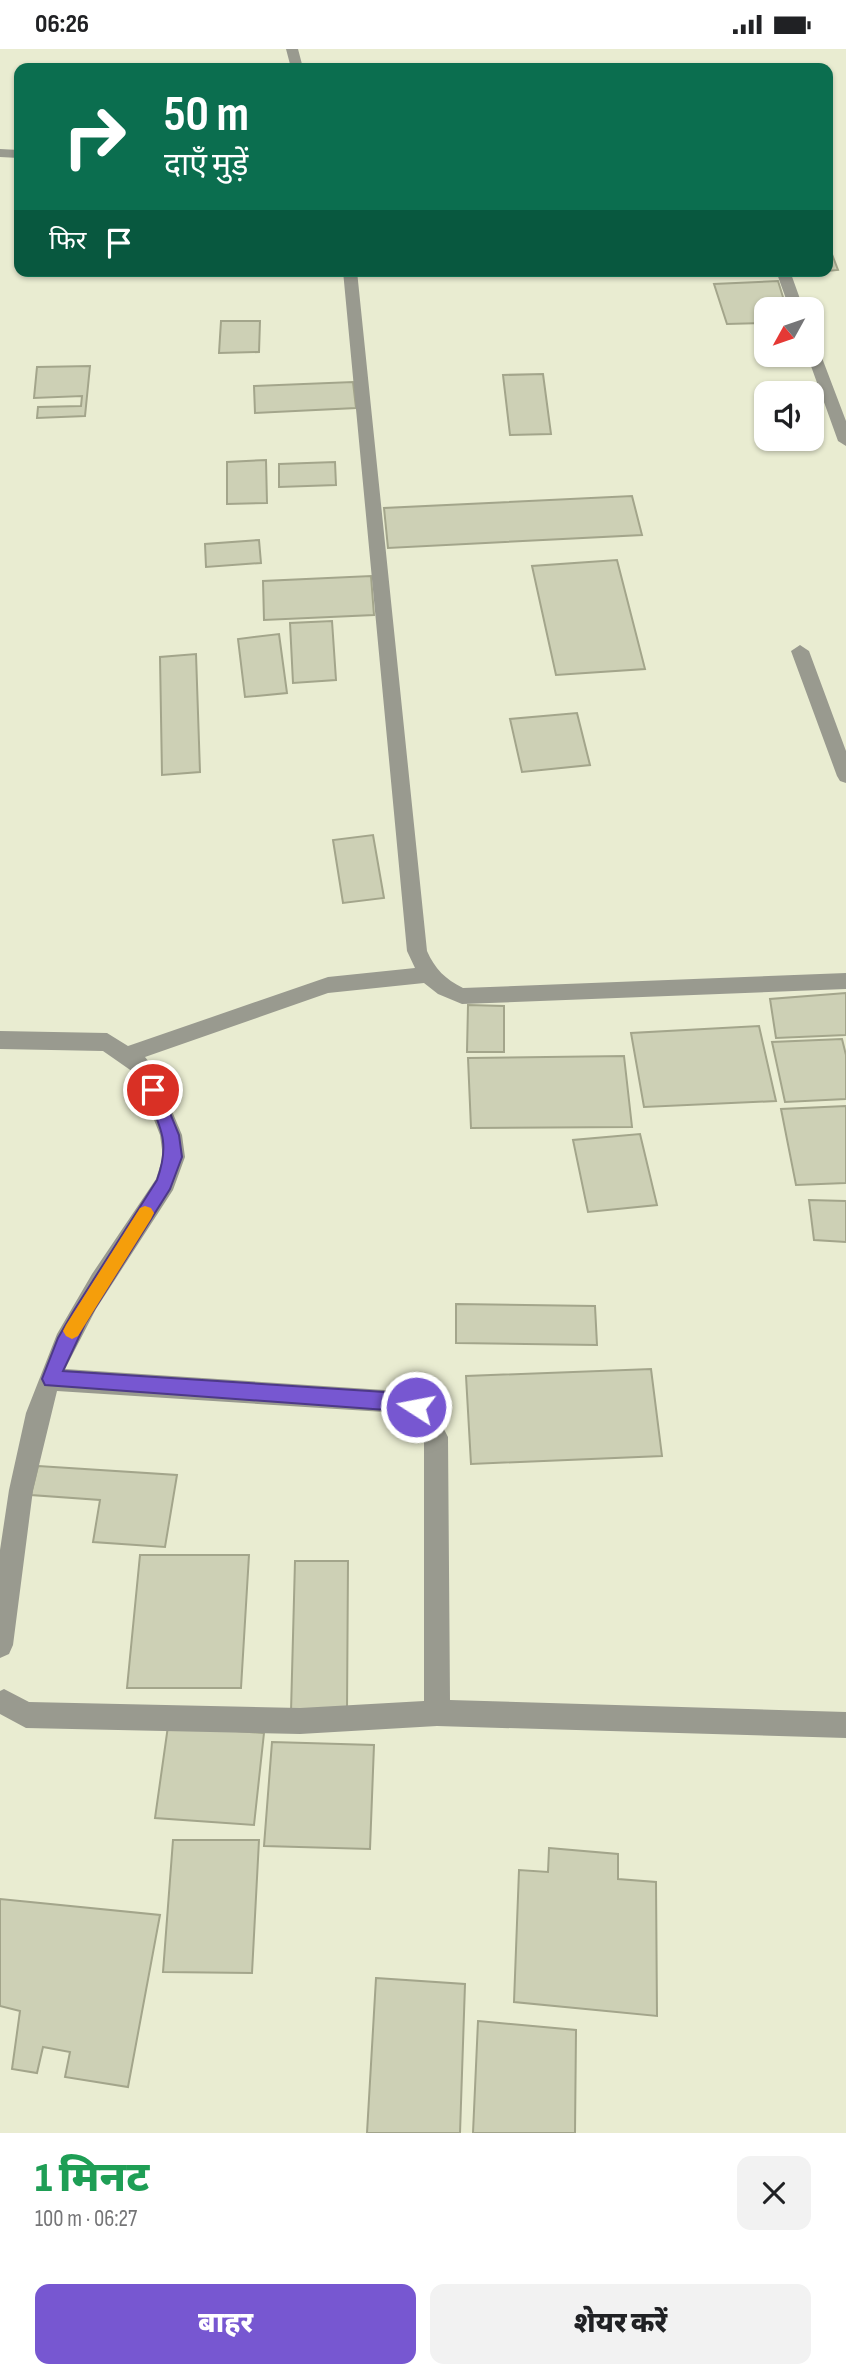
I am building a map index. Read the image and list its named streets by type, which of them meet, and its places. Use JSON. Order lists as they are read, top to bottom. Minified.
{"north":"bottom left","page":{"status":"06:26","turn":["50 m","दाएँ मुड़ें"],"then":"फिर","heading":["1 मिनट","100 m · 06:27"],"buttons":["बाहर","शेयर करें"]}}
